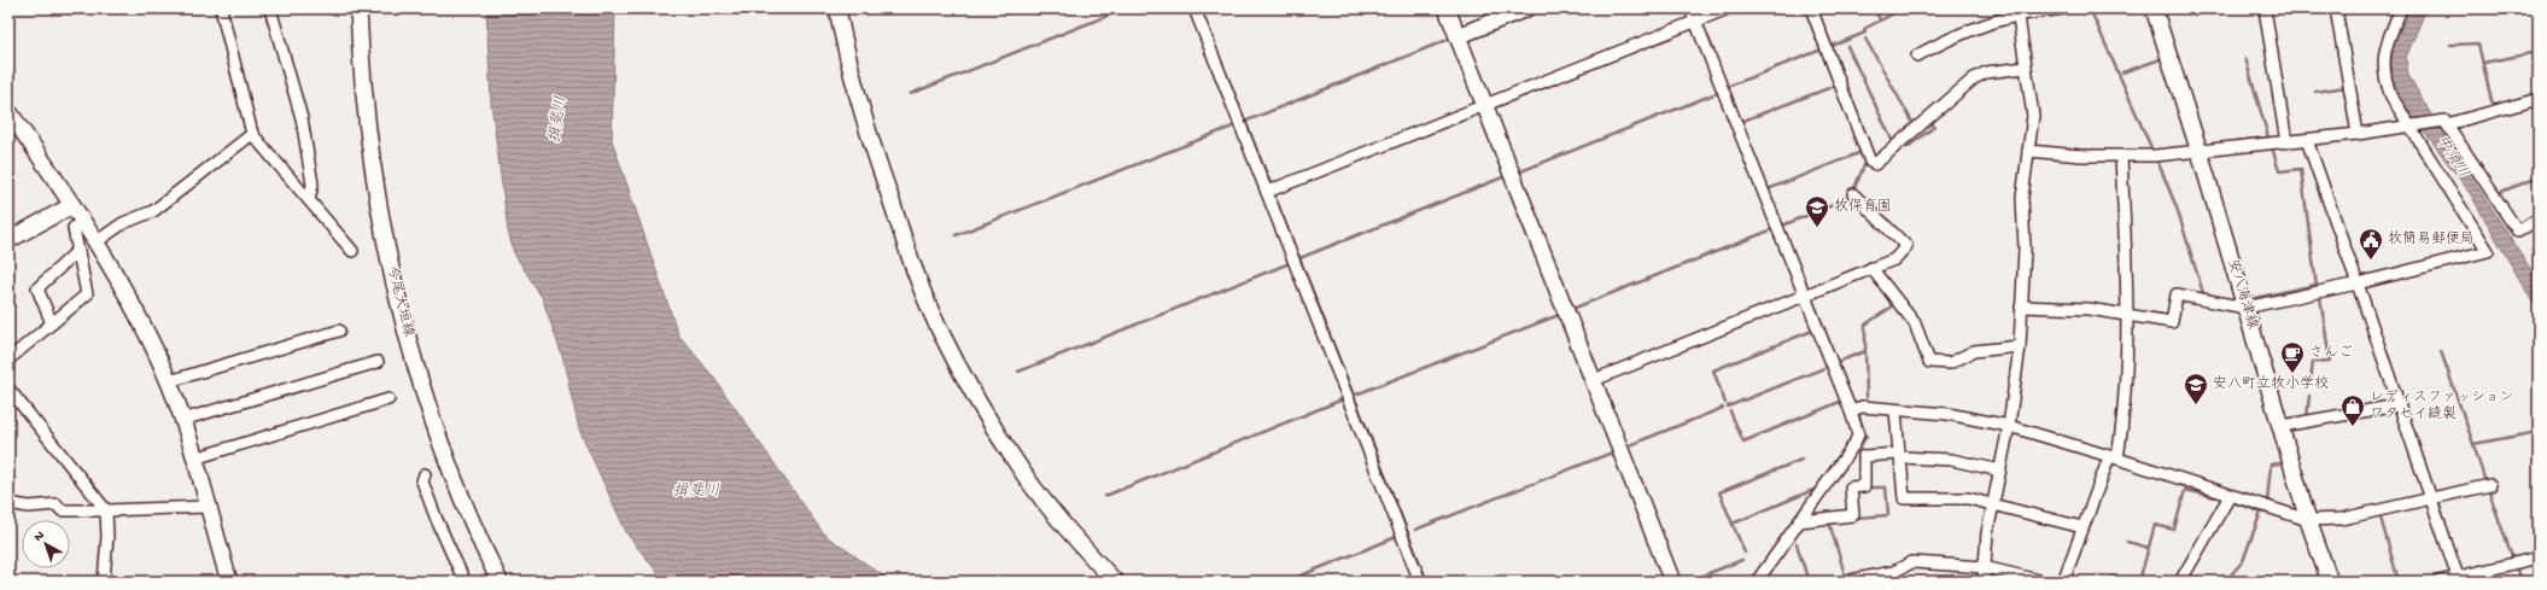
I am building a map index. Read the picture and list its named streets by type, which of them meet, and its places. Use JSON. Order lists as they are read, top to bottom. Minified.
{"streets":{"street":["安八海津線","今尾大垣線"]},"water":["揖斐川","中須川"],"places":{"school or university":["牧保育園","安八町立牧小学校"],"public building":["牧簡易郵便局"],"cafe":["さんご"],"shop":["レディスファッション ワタセイ縫製"]},"north":"top left"}
